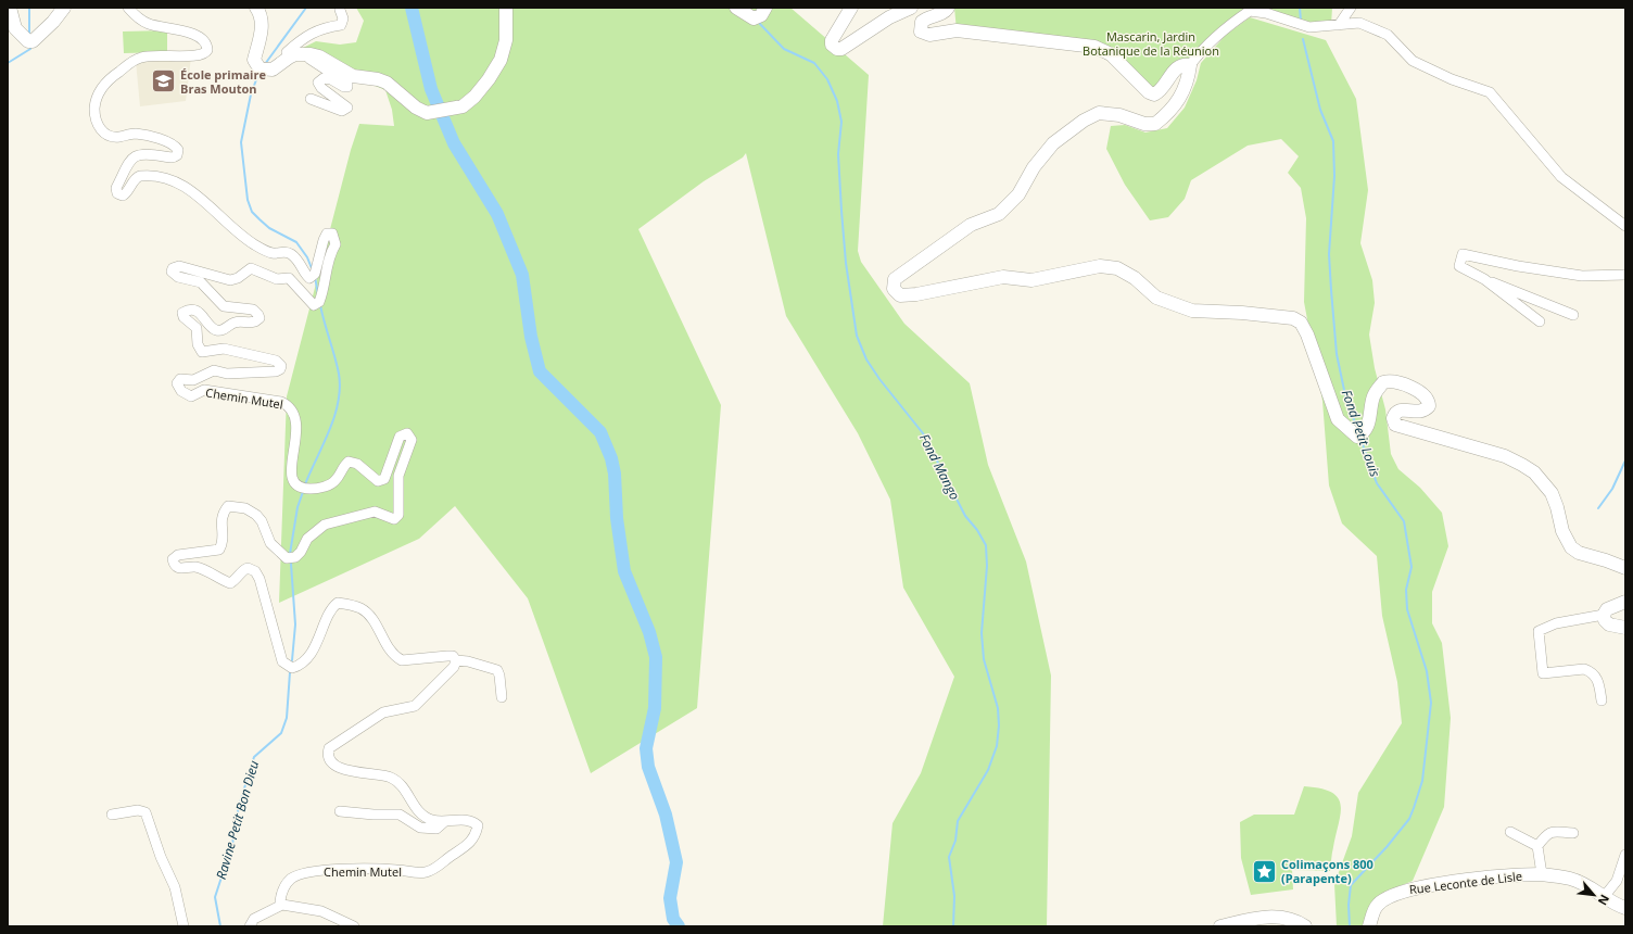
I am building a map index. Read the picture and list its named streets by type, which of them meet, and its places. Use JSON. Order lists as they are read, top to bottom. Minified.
{"streets":{"main road":["Rue Leconte de Lisle"],"street":["Chemin Mutel"]},"water":["Fond Petit Louis","Fond Mango","Ravine Petit Bon Dieu"],"parks":["Mascarin, Jardin Botanique de la Réunion"],"places":{"school or university":["École primaire Bras Mouton"],"place":["Colimaçons 800 (Parapente)"]},"north":"bottom right"}
